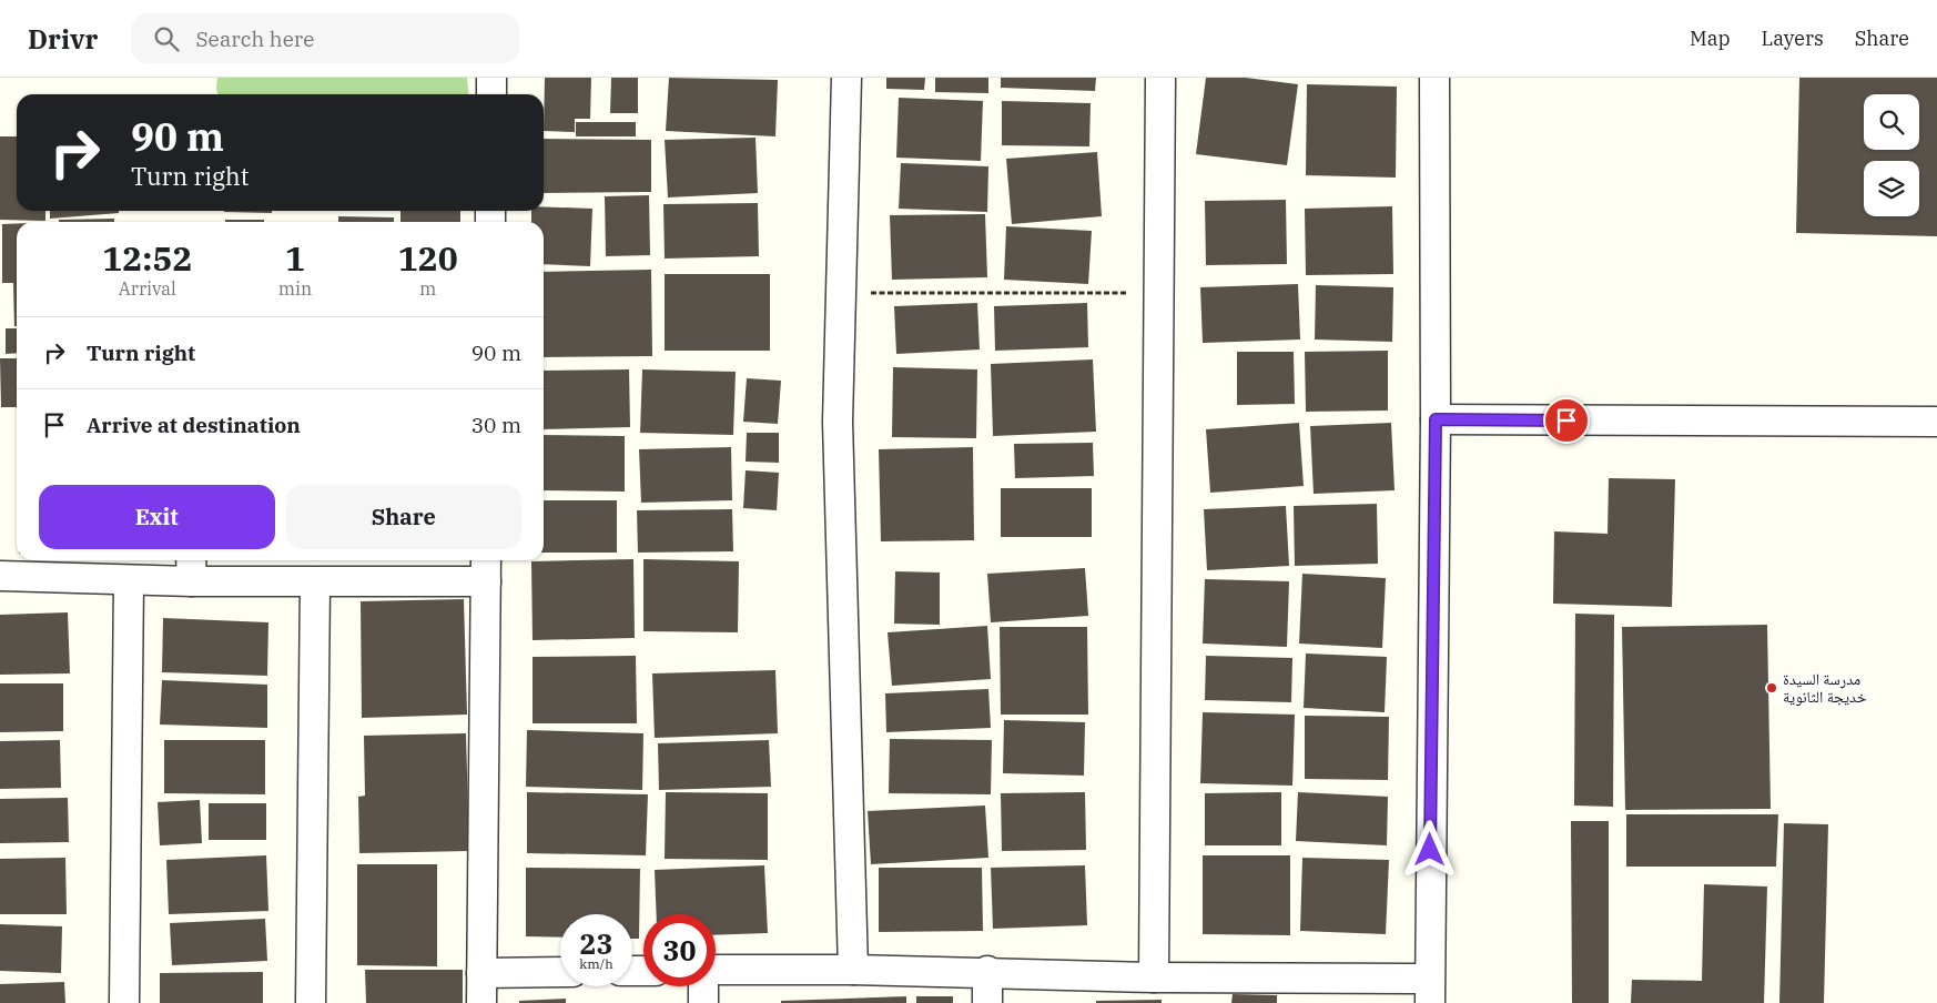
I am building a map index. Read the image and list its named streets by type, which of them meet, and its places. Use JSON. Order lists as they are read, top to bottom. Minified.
{"places":["مدرسة السيدة خديجة الثانوية"],"page":{"header":"Drivr","search":"Search here","nav":["Map","Layers","Share"],"turn":["90 m","Turn right"],"eta":["12:52","Arrival","1","min","120","m"],"list":[{"name":"Turn right","value":"90 m"},{"name":"Arrive at destination","value":"30 m"}],"buttons":["Exit","Share"],"speed":"23 km/h","limit":"30"}}
